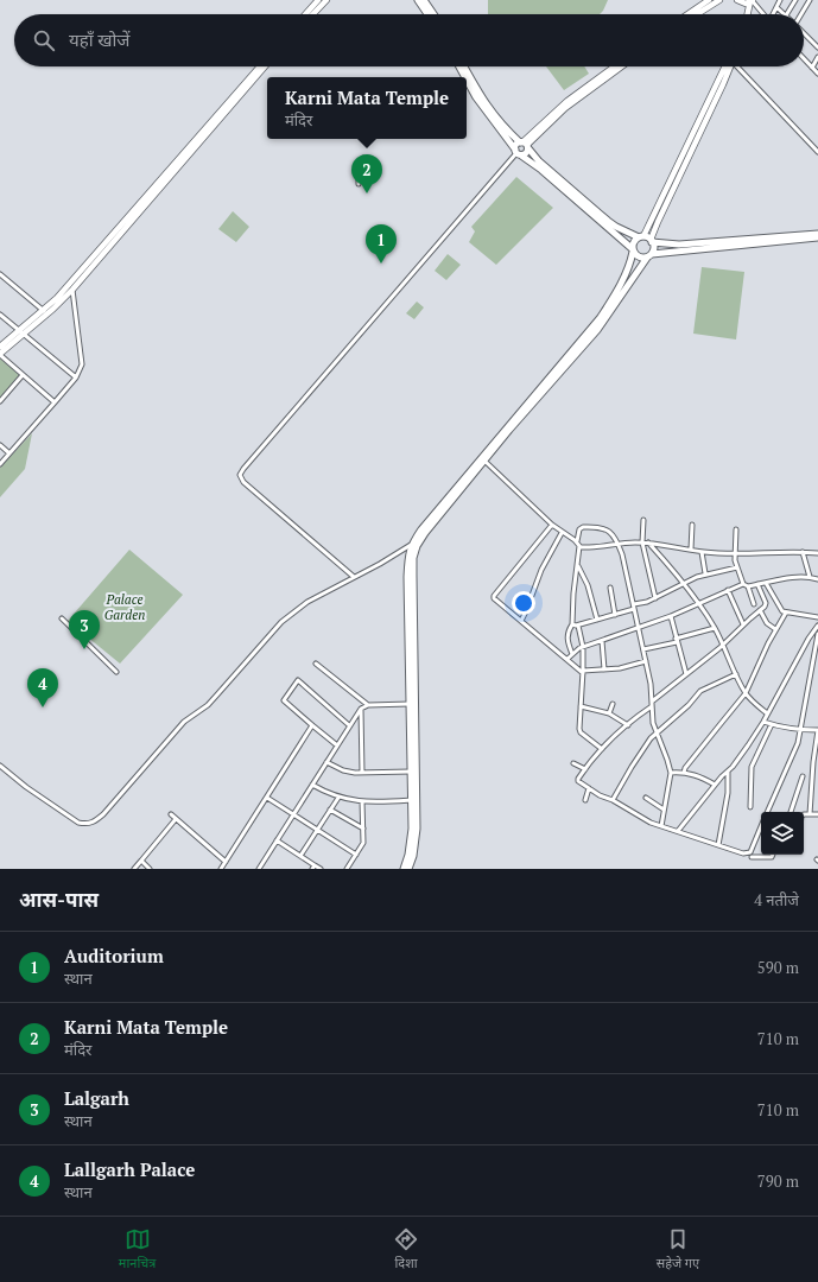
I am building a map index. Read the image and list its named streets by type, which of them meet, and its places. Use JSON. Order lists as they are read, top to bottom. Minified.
{"parks":["Palace Garden"],"page":{"search":"यहाँ खोजें","popup":["Karni Mata Temple","मंदिर"],"pins":["2","1","3","4"],"heading":["आस-पास","4 नतीजे"],"list":[{"mark":"1","name":"Auditorium","note":"स्थान","value":"590 m"},{"mark":"2","name":"Karni Mata Temple","note":"मंदिर","value":"710 m"},{"mark":"3","name":"Lalgarh","note":"स्थान","value":"710 m"},{"mark":"4","name":"Lallgarh Palace","note":"स्थान","value":"790 m"}],"nav":["मानचित्र","दिशा","सहेजे गए"]}}
